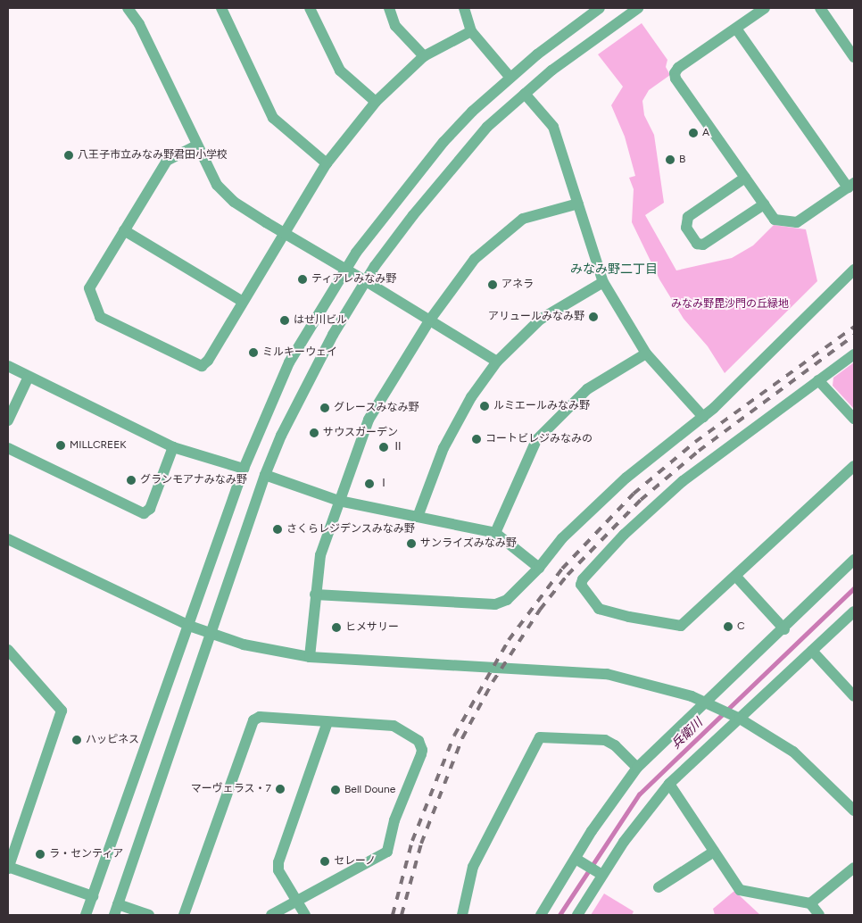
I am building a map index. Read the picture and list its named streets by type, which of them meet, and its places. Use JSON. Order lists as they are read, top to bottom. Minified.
{"districts":["みなみ野二丁目"],"water":["兵衛川"],"parks":["みなみ野毘沙門の丘緑地"],"places":["A","八王子市立みなみ野君田小学校","B","ティアレみなみ野","アネラ","アリュールみなみ野","はせ川ビル","ミルキーウェイ","ルミエールみなみ野","グレースみなみ野","サウスガーデン","コートビレジみなみの","MILLCREEK","Ⅱ","グランモアナみなみ野","Ⅰ","さくらレジデンスみなみ野","サンライズみなみ野","C","ヒメサリー","ハッピネス","マーヴェラス・7","Bell Doune","ラ・センティア","セレーノ"]}
